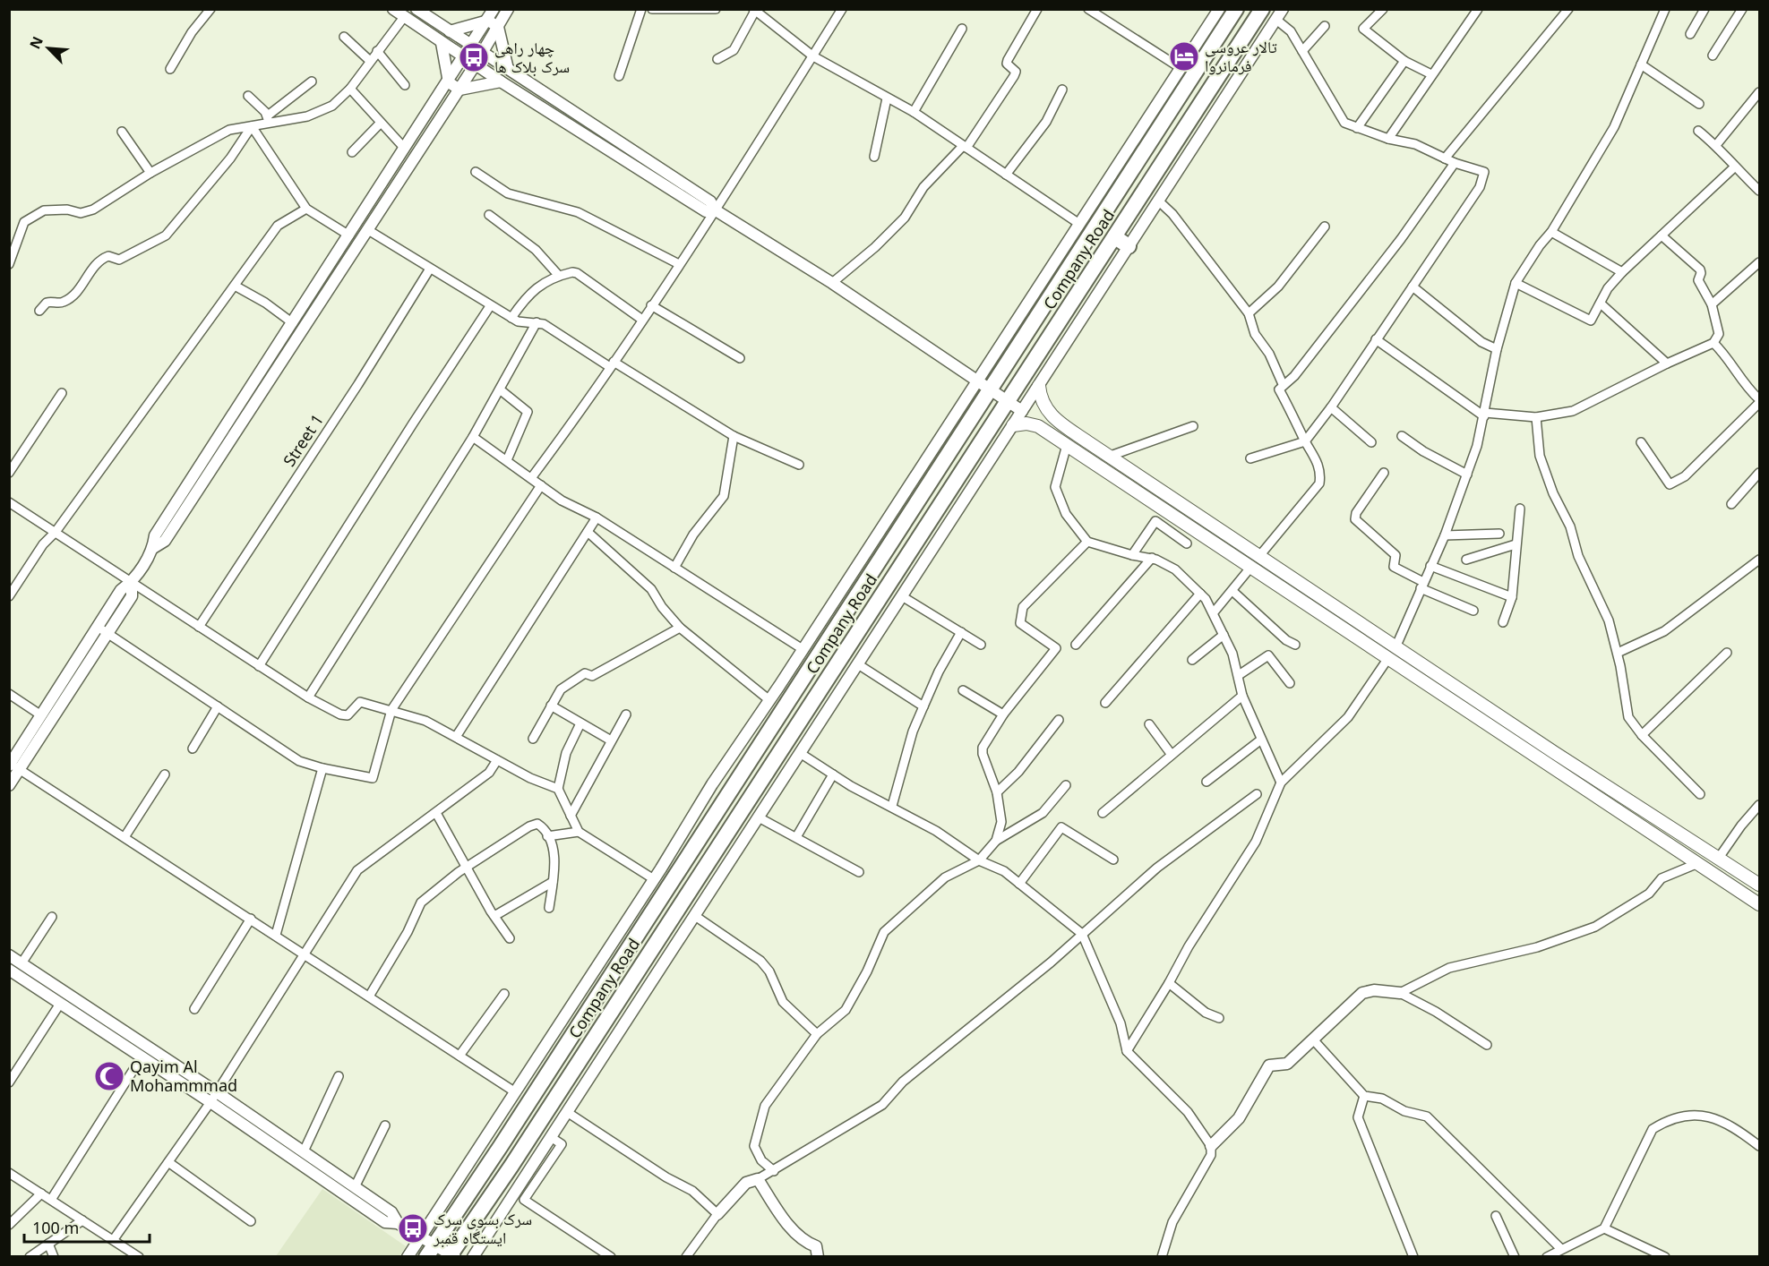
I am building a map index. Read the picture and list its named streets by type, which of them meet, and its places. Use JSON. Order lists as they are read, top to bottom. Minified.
{"streets":{"highway":["Company Road"],"street":["Street 1"]},"places":{"hotel":["تالار عروسی فرمانروا"],"bus stop":["چهار راهی سرک بلاک ها","سرک بسوی سرک ایستگاه قمبر"],"mosque":["Qayim Al Mohammmad"]},"scale_bar":"100 m","north":"top left"}
